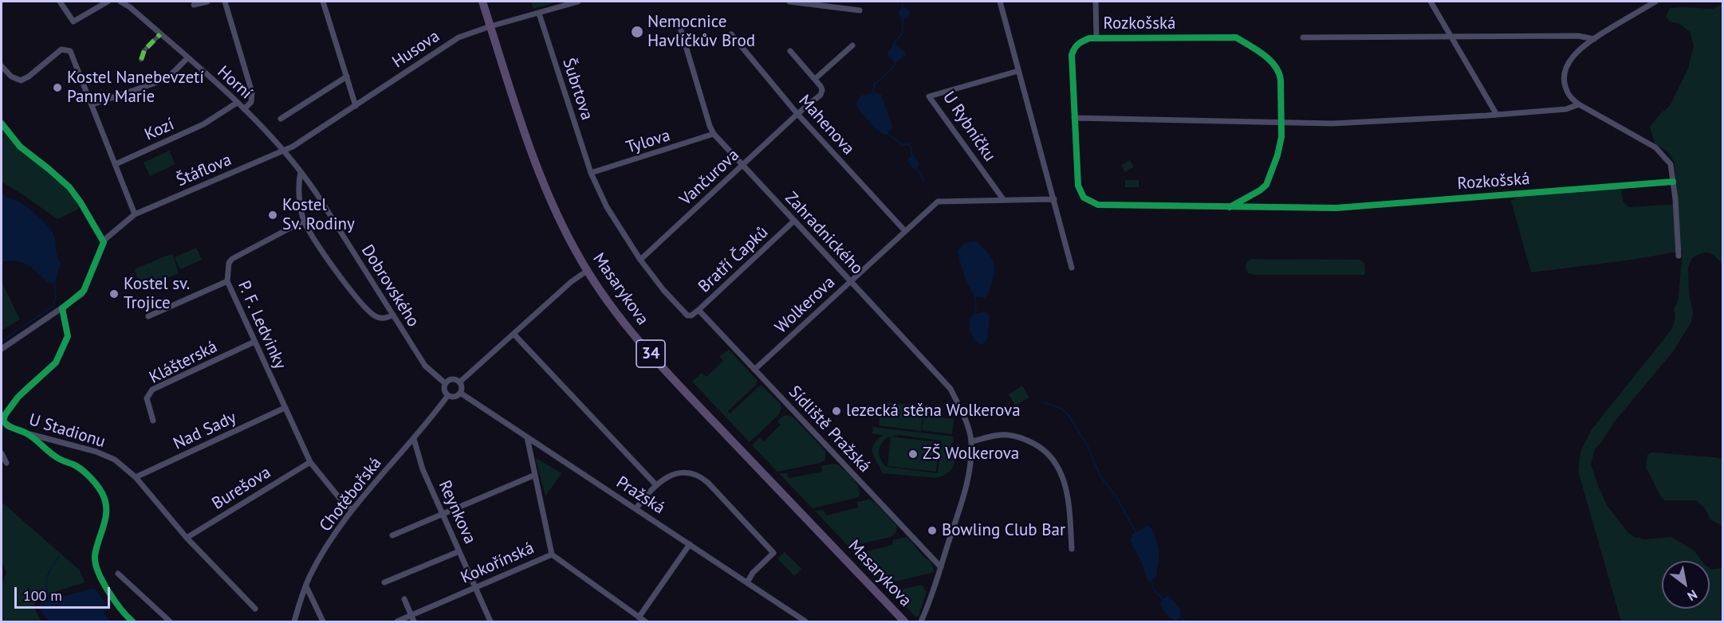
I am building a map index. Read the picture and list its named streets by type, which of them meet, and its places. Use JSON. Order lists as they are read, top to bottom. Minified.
{"streets":{"main road":["Masarykova","34"],"street":["Rozkošská","Husova","Horní","Šubrtova","Mahenova","U Rybníčku","Kozí","Tylova","Štáflova","Vančurova","Zahradnického","Bratří Čapků","Dobrovského","Wolkerova","P. F. Ledvinky","Klášterská","Sídliště Pražská","U Stadionu","Nad Sady","Burešova","Chotěbořská","Pražská","Reynkova","Kokořínská"]},"crossings":[["Husova","Horní"],["Husova","Šubrtova"],["Husova","Štáflova"],["Husova","Dobrovského"],["Husova","Masarykova"],["Horní","Kozí"],["Horní","Štáflova"],["Horní","Dobrovského"],["Šubrtova","Tylova"],["Mahenova","Vančurova"],["Mahenova","Wolkerova"],["U Rybníčku","Wolkerova"],["Tylova","Zahradnického"],["Štáflova","Dobrovského"],["Štáflova","U Stadionu"],["Vančurova","Zahradnického"],["Vančurova","Bratří Čapků"],["Zahradnického","Bratří Čapků"],["Zahradnického","Wolkerova"],["Zahradnického","Sídliště Pražská"],["Bratří Čapků","Sídliště Pražská"],["Dobrovského","Chotěbořská"],["Dobrovského","Pražská"],["Wolkerova","Sídliště Pražská"],["P. F. Ledvinky","Klášterská"],["P. F. Ledvinky","Nad Sady"],["P. F. Ledvinky","Burešova"],["P. F. Ledvinky","Chotěbořská"],["U Stadionu","Nad Sady"],["U Stadionu","Burešova"],["Chotěbořská","Pražská"],["Chotěbořská","Reynkova"],["Pražská","Kokořínská"],["Reynkova","Kokořínská"]],"places":["Nemocnice Havlíčkův Brod","Kostel Nanebevzetí Panny Marie","Kostel Sv. Rodiny","Kostel sv. Trojice","lezecká stěna Wolkerova","ZŠ Wolkerova","Bowling Club Bar"],"scale_bar":"100 m","north":"bottom right"}
